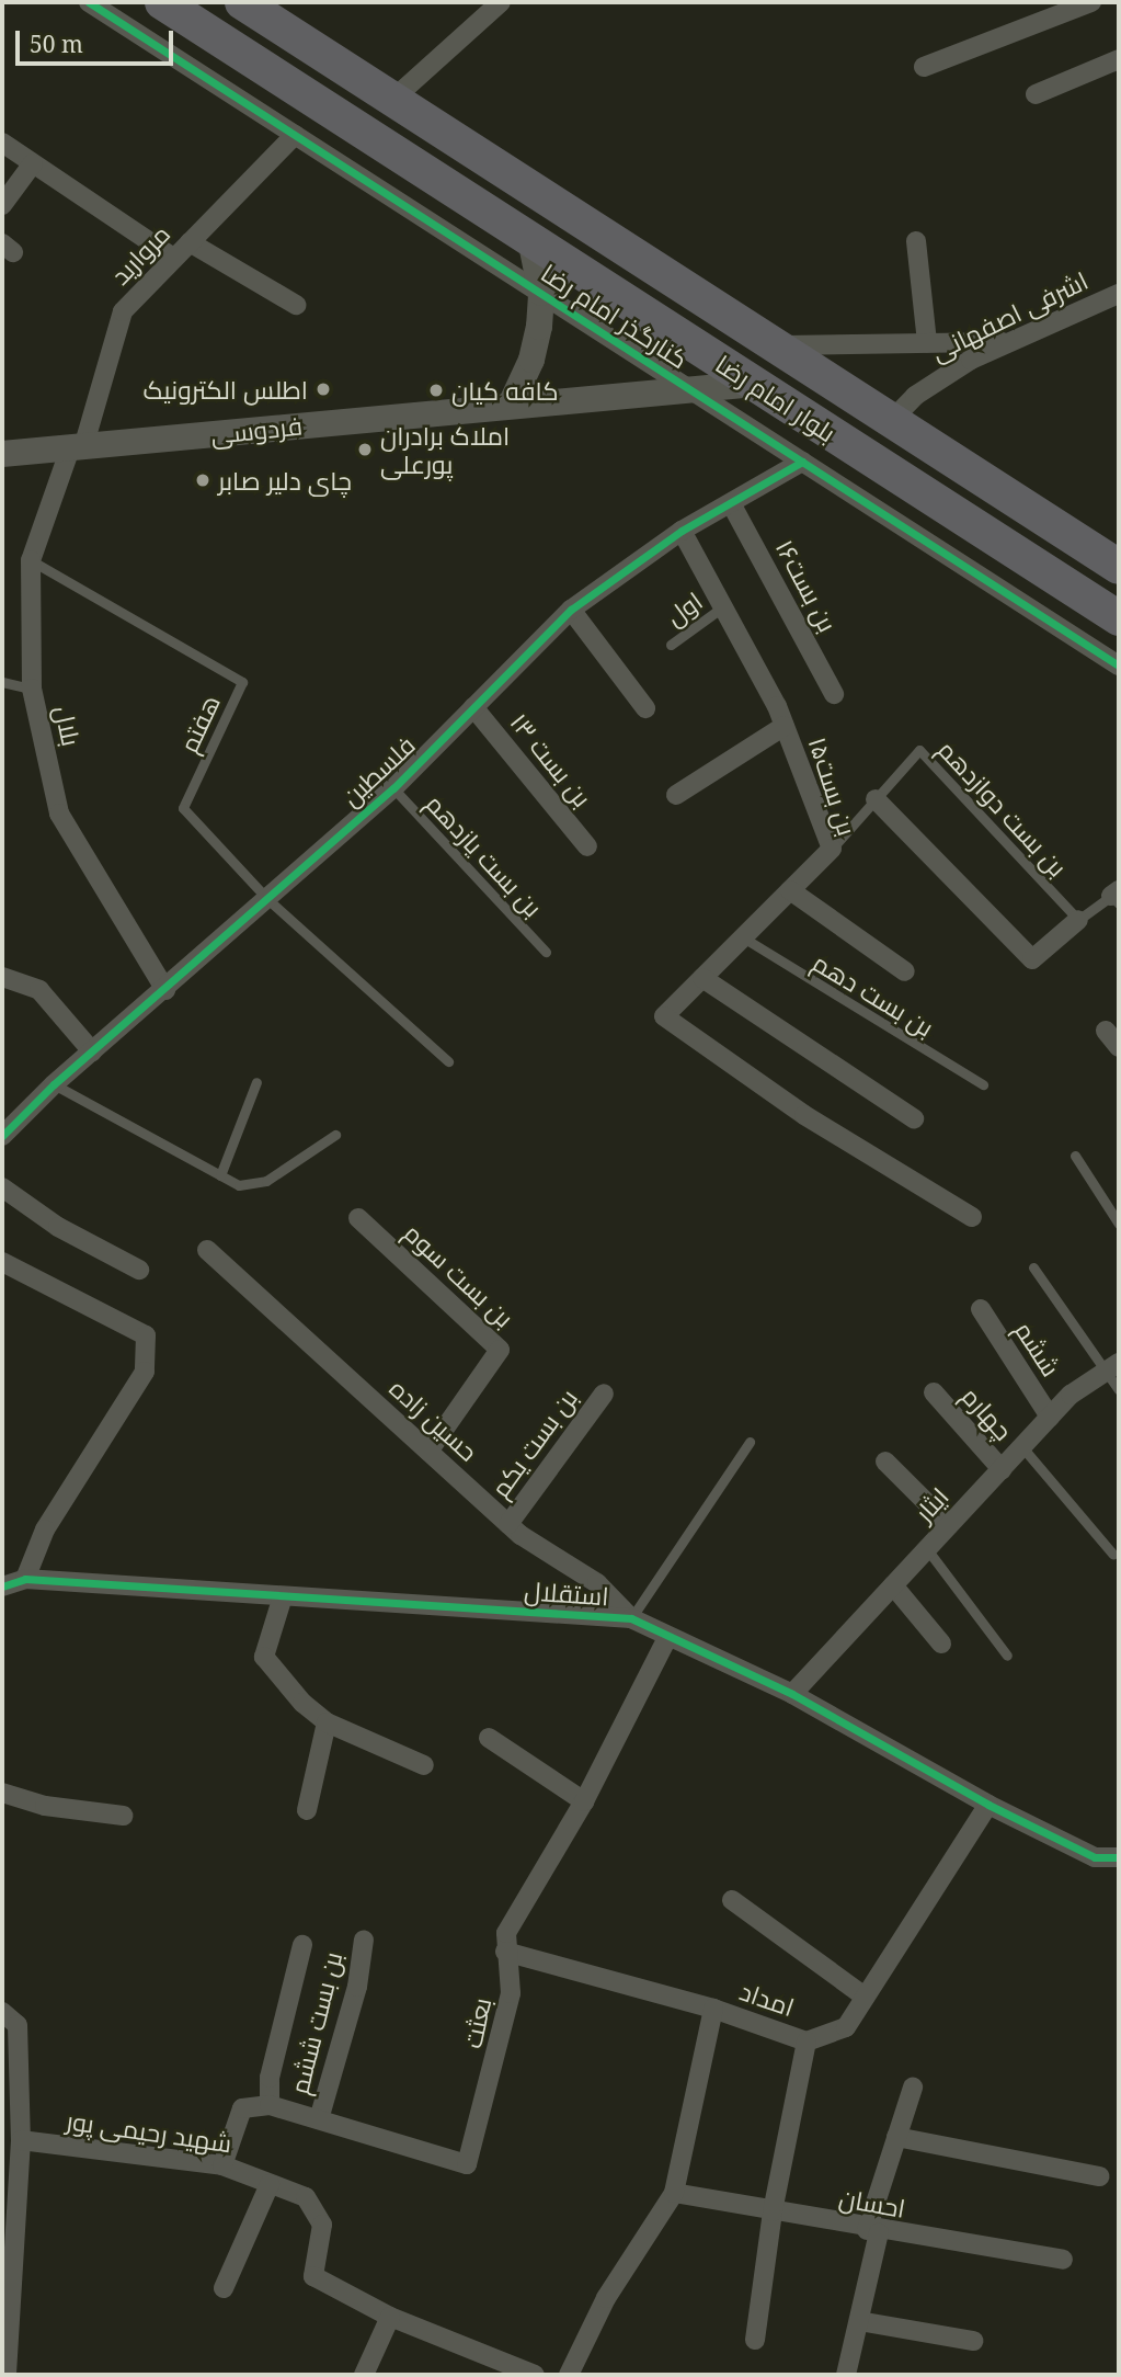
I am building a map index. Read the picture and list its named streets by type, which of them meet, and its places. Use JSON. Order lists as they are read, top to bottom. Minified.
{"streets":{"highway":["بلوار امام رضا"],"main road":["فردوسی"],"street":["مروارید","کنارگذر امام رضا","اشرفی اصفهانی","بن بست۱۶","بلال","بن بست ۱۳","فلسطین","بن بست۱۵","بن بست سوم","ششم","چهارم","حسین زاده","بن بست یکم","ایثار","استقلال","امداد","بن بست ششم","بعثت","شهید رحیمی پور","احسان"],"lane":["اول","هفتم","بن بست دوازدهم","بن بست یازدهم","بن بست دهم"]},"crossings":[["مروارید","کنارگذر امام رضا"],["مروارید","فردوسی"],["مروارید","بلال"],["کنارگذر امام رضا","فردوسی"],["کنارگذر امام رضا","فلسطین"],["اشرفی اصفهانی","بلوار امام رضا"],["بلوار امام رضا","فردوسی"],["فردوسی","بلال"],["بن بست۱۶","فلسطین"],["اول","بن بست۱۵"],["هفتم","بلال"],["هفتم","فلسطین"],["بلال","فلسطین"],["بن بست ۱۳","فلسطین"],["فلسطین","بن بست۱۵"],["فلسطین","بن بست یازدهم"],["بن بست۱۵","بن بست دوازدهم"],["بن بست۱۵","بن بست دهم"],["بن بست سوم","حسین زاده"],["ششم","ایثار"],["چهارم","ایثار"],["حسین زاده","بن بست یکم"],["حسین زاده","استقلال"],["ایثار","استقلال"],["استقلال","امداد"],["استقلال","بعثت"],["امداد","بعثت"],["بن بست ششم","بعثت"]],"places":["اطلس الکترونیک","کافه کیان","املاک برادران پورعلی","چای دلیر صابر"],"scale_bar":"50 m"}
